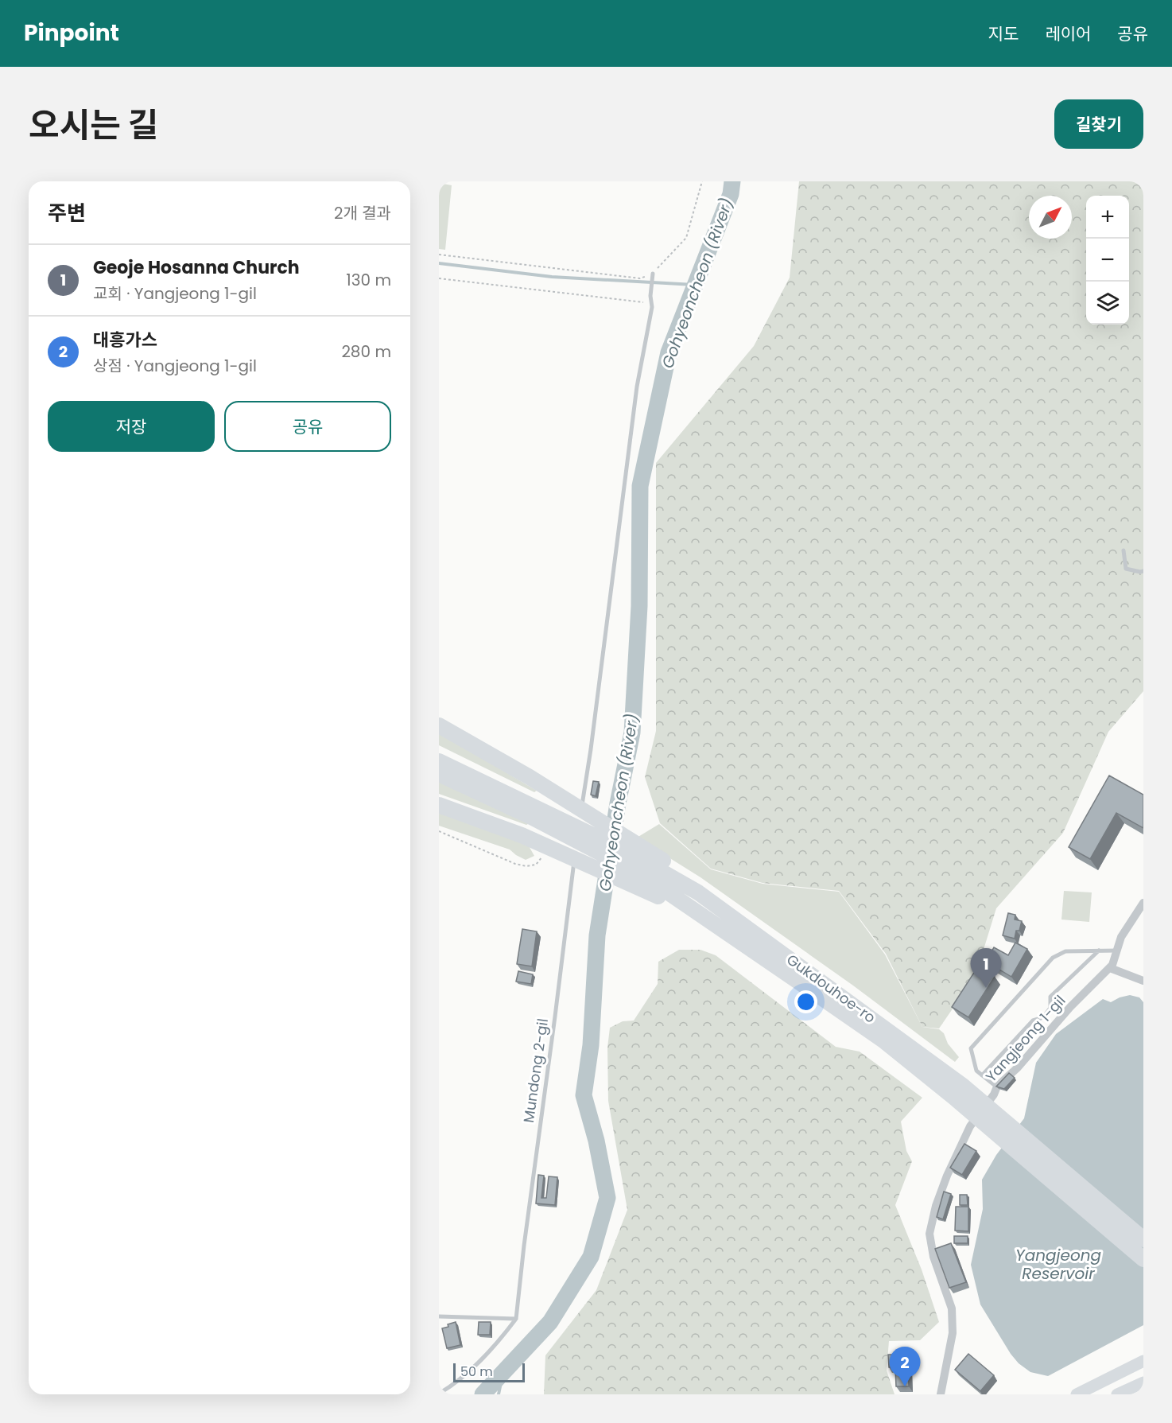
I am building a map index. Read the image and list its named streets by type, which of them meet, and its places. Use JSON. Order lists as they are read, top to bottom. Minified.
{"streets":{"highway":["Gukdouhoe-ro"],"street":["Yangjeong 1-gil"],"lane":["Mundong 2-gil"]},"water":["Gohyeoncheon (River)","Yangjeong Reservoir"],"scale_bar":"50 m","north":"top right","page":{"header":"Pinpoint","nav":["지도","레이어","공유"],"title":"오시는 길","buttons":["길찾기",["저장","공유"]],"heading":["주변","2개 결과"],"map_buttons":["+","−"],"list":[{"mark":"1","name":"Geoje Hosanna Church","note":"교회 · Yangjeong 1-gil","value":"130 m"},{"mark":"2","name":"대흥가스","note":"상점 · Yangjeong 1-gil","value":"280 m"}],"pins":["1","2"],"scale":"50 m"}}
